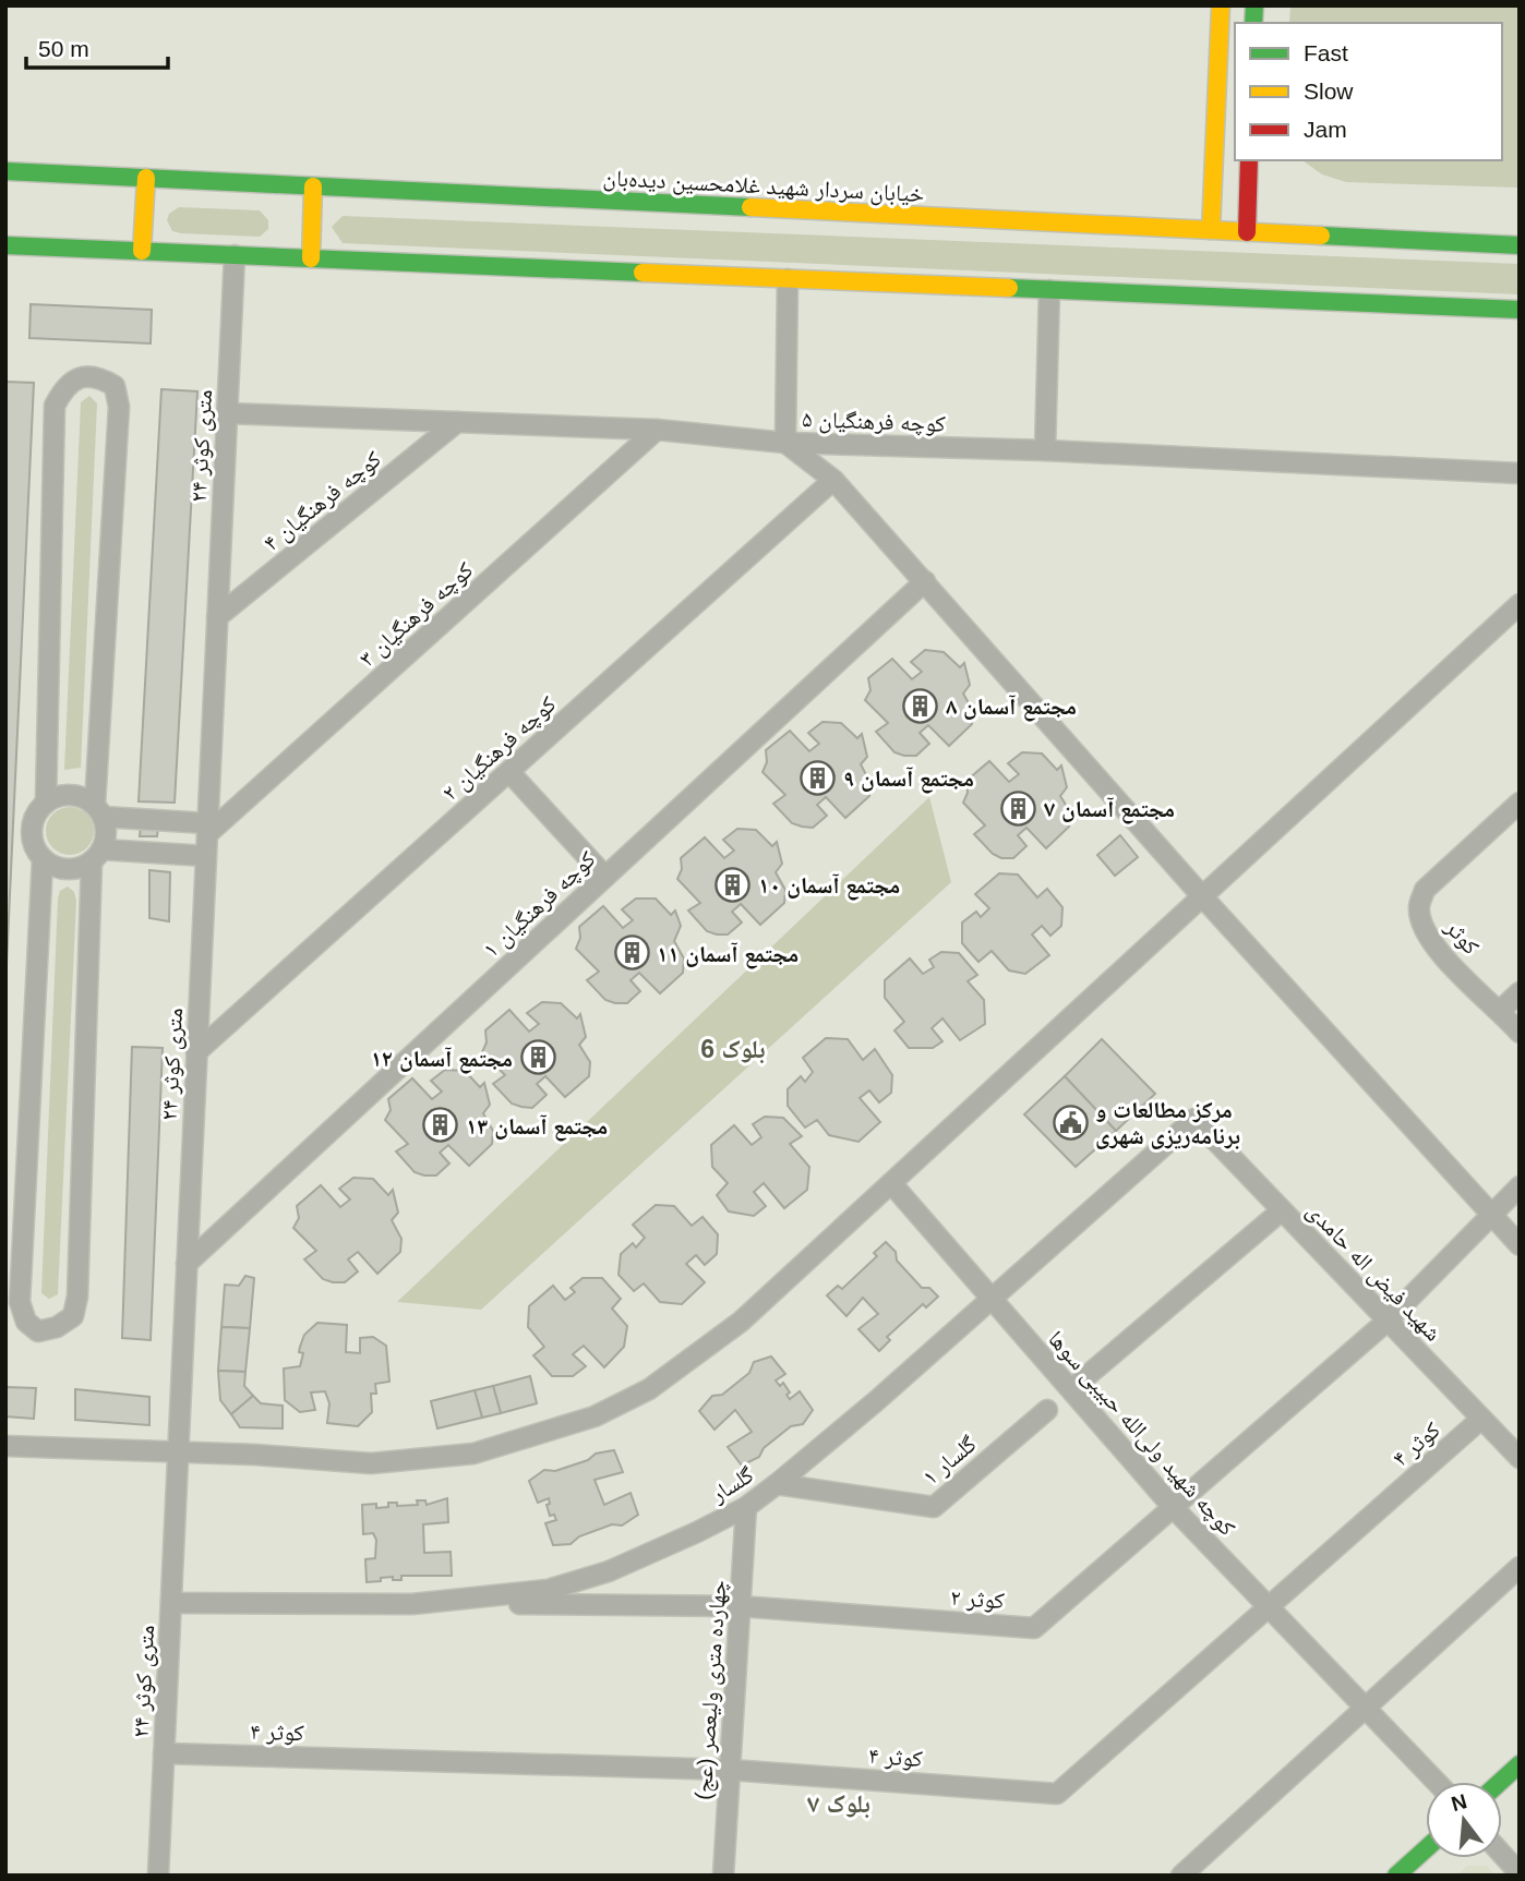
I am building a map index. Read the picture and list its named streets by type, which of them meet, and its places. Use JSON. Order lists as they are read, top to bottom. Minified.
{"streets":{"main road":["خیابان سردار شهید غلامحسین دیده‌بان"],"street":["کوچه فرهنگیان ۵","۲۴ متری کوثر","کوچه فرهنگیان ۴","کوچه فرهنگیان ۳","کوچه فرهنگیان ۲","کوچه فرهنگیان ۱","کوثر","شهید فیض اله حامدی","کوچه شهید ولی‌الله حبیبی سوها","کوثر ۴","گلسار ۱","گلسار","کوثر ۲","چهارده متری ولیعصر (عج)"]},"crossings":[["کوچه فرهنگیان ۵","۲۴ متری کوثر"],["کوچه فرهنگیان ۵","کوچه فرهنگیان ۴"],["کوچه فرهنگیان ۵","کوچه فرهنگیان ۳"],["۲۴ متری کوثر","کوچه فرهنگیان ۴"],["۲۴ متری کوثر","کوچه فرهنگیان ۳"],["۲۴ متری کوثر","کوچه فرهنگیان ۲"],["۲۴ متری کوثر","کوچه فرهنگیان ۱"],["۲۴ متری کوثر","کوثر ۴"],["۲۴ متری کوثر","گلسار"],["شهید فیض اله حامدی","کوثر ۴"],["شهید فیض اله حامدی","گلسار"],["شهید فیض اله حامدی","کوثر ۲"],["کوچه شهید ولی‌الله حبیبی سوها","کوثر ۴"],["کوچه شهید ولی‌الله حبیبی سوها","گلسار"],["کوچه شهید ولی‌الله حبیبی سوها","کوثر ۲"],["کوثر ۴","چهارده متری ولیعصر (عج)"],["گلسار ۱","گلسار"],["گلسار","کوثر ۲"],["گلسار","چهارده متری ولیعصر (عج)"],["کوثر ۲","چهارده متری ولیعصر (عج)"]],"districts":["بلوک 6","بلوک ۷"],"places":{"building":["مجتمع آسمان ۸","مجتمع آسمان ۹","مجتمع آسمان ۷","مجتمع آسمان ۱۰","مجتمع آسمان ۱۱","مجتمع آسمان ۱۲","مجتمع آسمان ۱۳"],"public building":["مرکز مطالعات و برنامه‌ریزی شهری"]},"legend":["Fast","Slow","Jam"],"scale_bar":"50 m","north":"top"}
